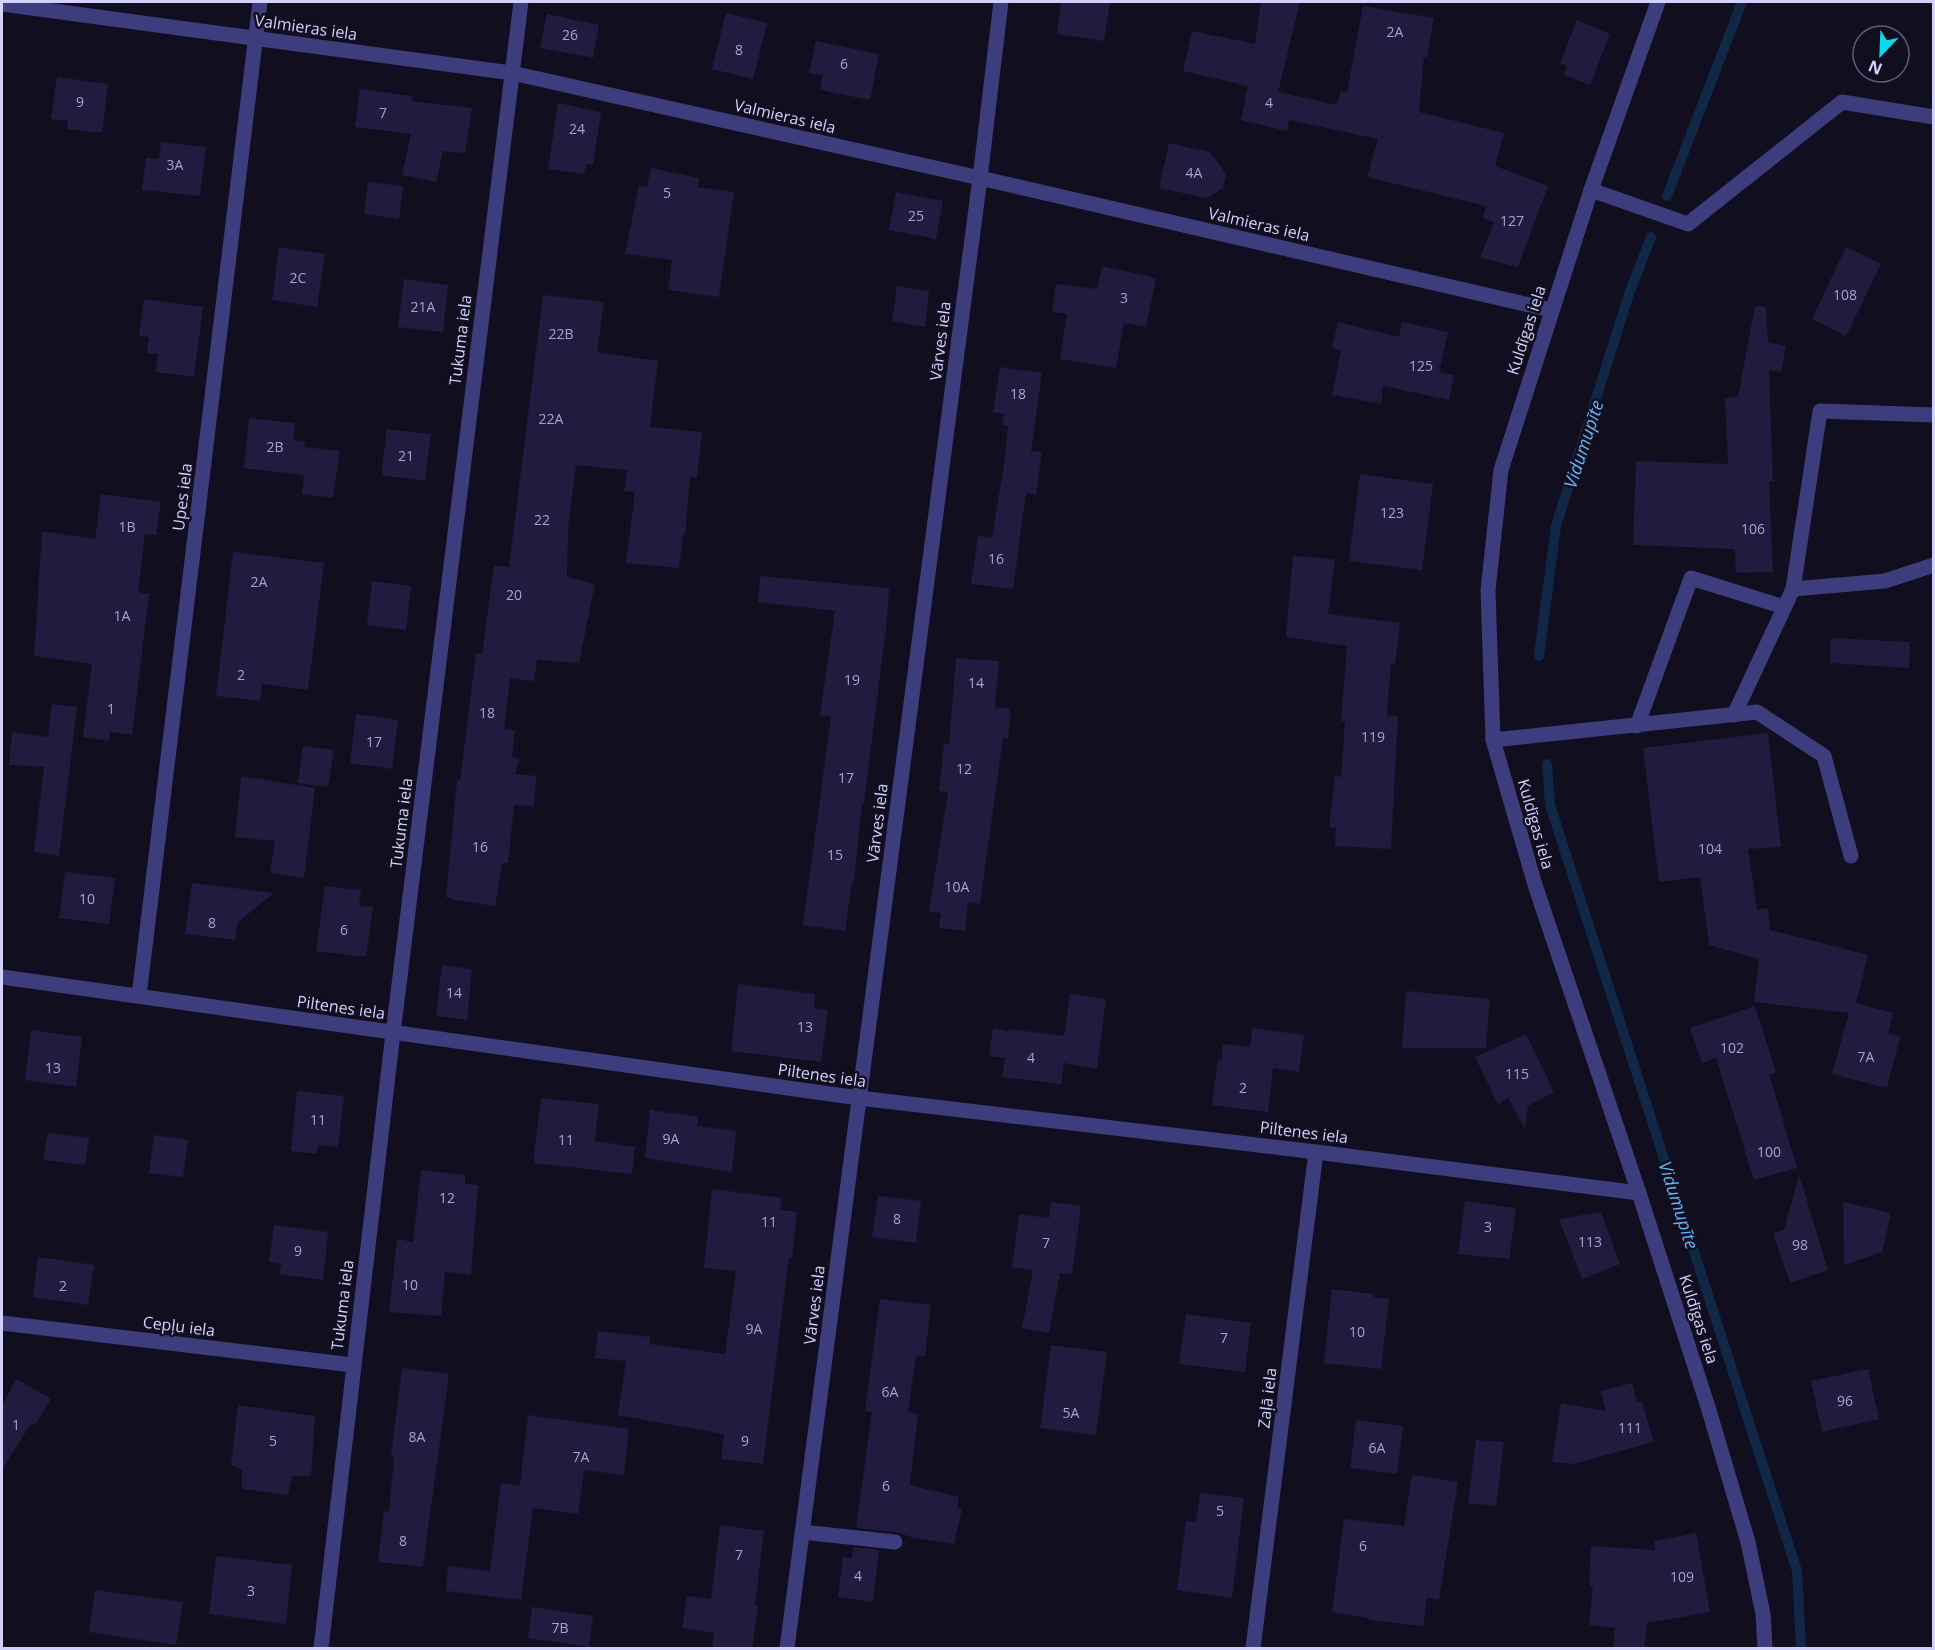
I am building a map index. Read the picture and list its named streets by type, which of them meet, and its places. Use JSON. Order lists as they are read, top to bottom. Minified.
{"streets":{"street":["Valmieras iela","Kuldīgas iela","Tukuma iela","Vārves iela","Upes iela","Piltenes iela","Cepļu iela","Zaļā iela"]},"crossings":[["Valmieras iela","Kuldīgas iela"],["Valmieras iela","Tukuma iela"],["Valmieras iela","Vārves iela"],["Valmieras iela","Upes iela"],["Kuldīgas iela","Piltenes iela"],["Tukuma iela","Piltenes iela"],["Tukuma iela","Cepļu iela"],["Vārves iela","Piltenes iela"],["Upes iela","Piltenes iela"],["Piltenes iela","Zaļā iela"]],"water":["Vidumupīte"],"house_numbers":["2A","26","8","6","9","4","7","24","3A","4A","5","25","127","2C","108","3","21A","22B","125","18","22A","2B","21","123","22","1B","106","16","2A","20","1A","2","19","14","1","18","119","17","12","17","16","104","15","10A","10","8","6","14","13","102","7A","4","13","115","2","11","9A","11","100","12","8","11","3","113","7","98","9","10","2","9A","10","7","6A","96","5A","1","111","8A","5","9","6A","7A","6","5","8","6","7","4","109","3","7B"],"north":"bottom left"}
